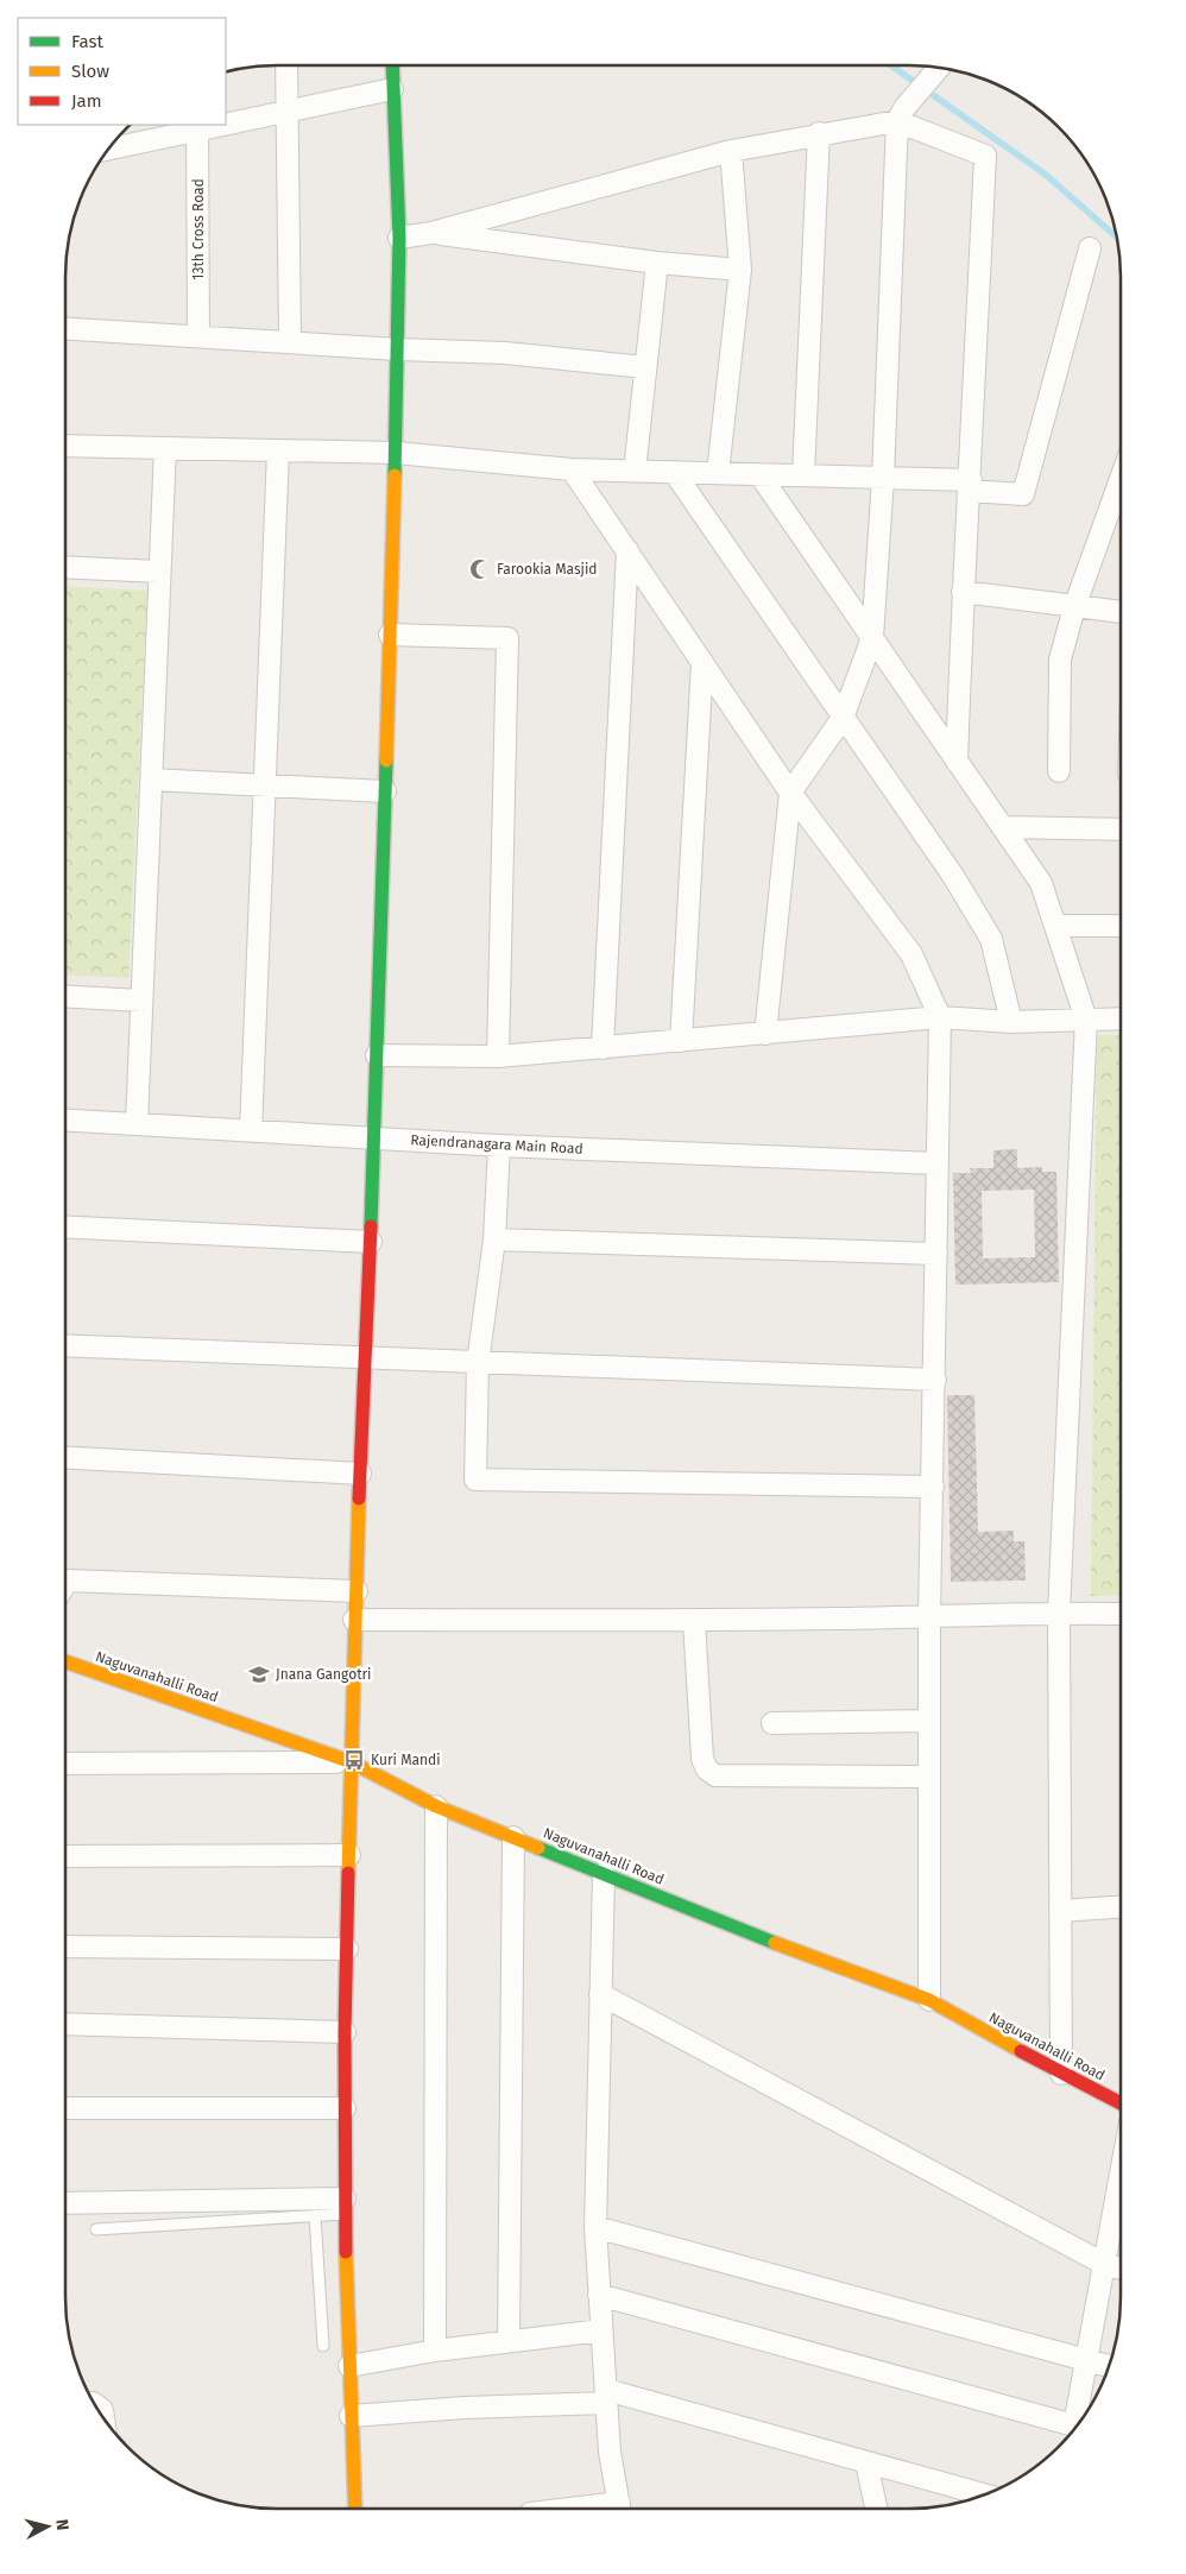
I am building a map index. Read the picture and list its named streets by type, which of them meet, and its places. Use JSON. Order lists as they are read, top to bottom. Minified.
{"streets":{"street":["13th Cross Road","Rajendranagara Main Road","Naguvanahalli Road"]},"places":{"mosque":["Farookia Masjid"],"school or university":["Jnana Gangotri"],"bus stop":["Kuri Mandi"]},"legend":["Fast","Slow","Jam"],"north":"right"}
